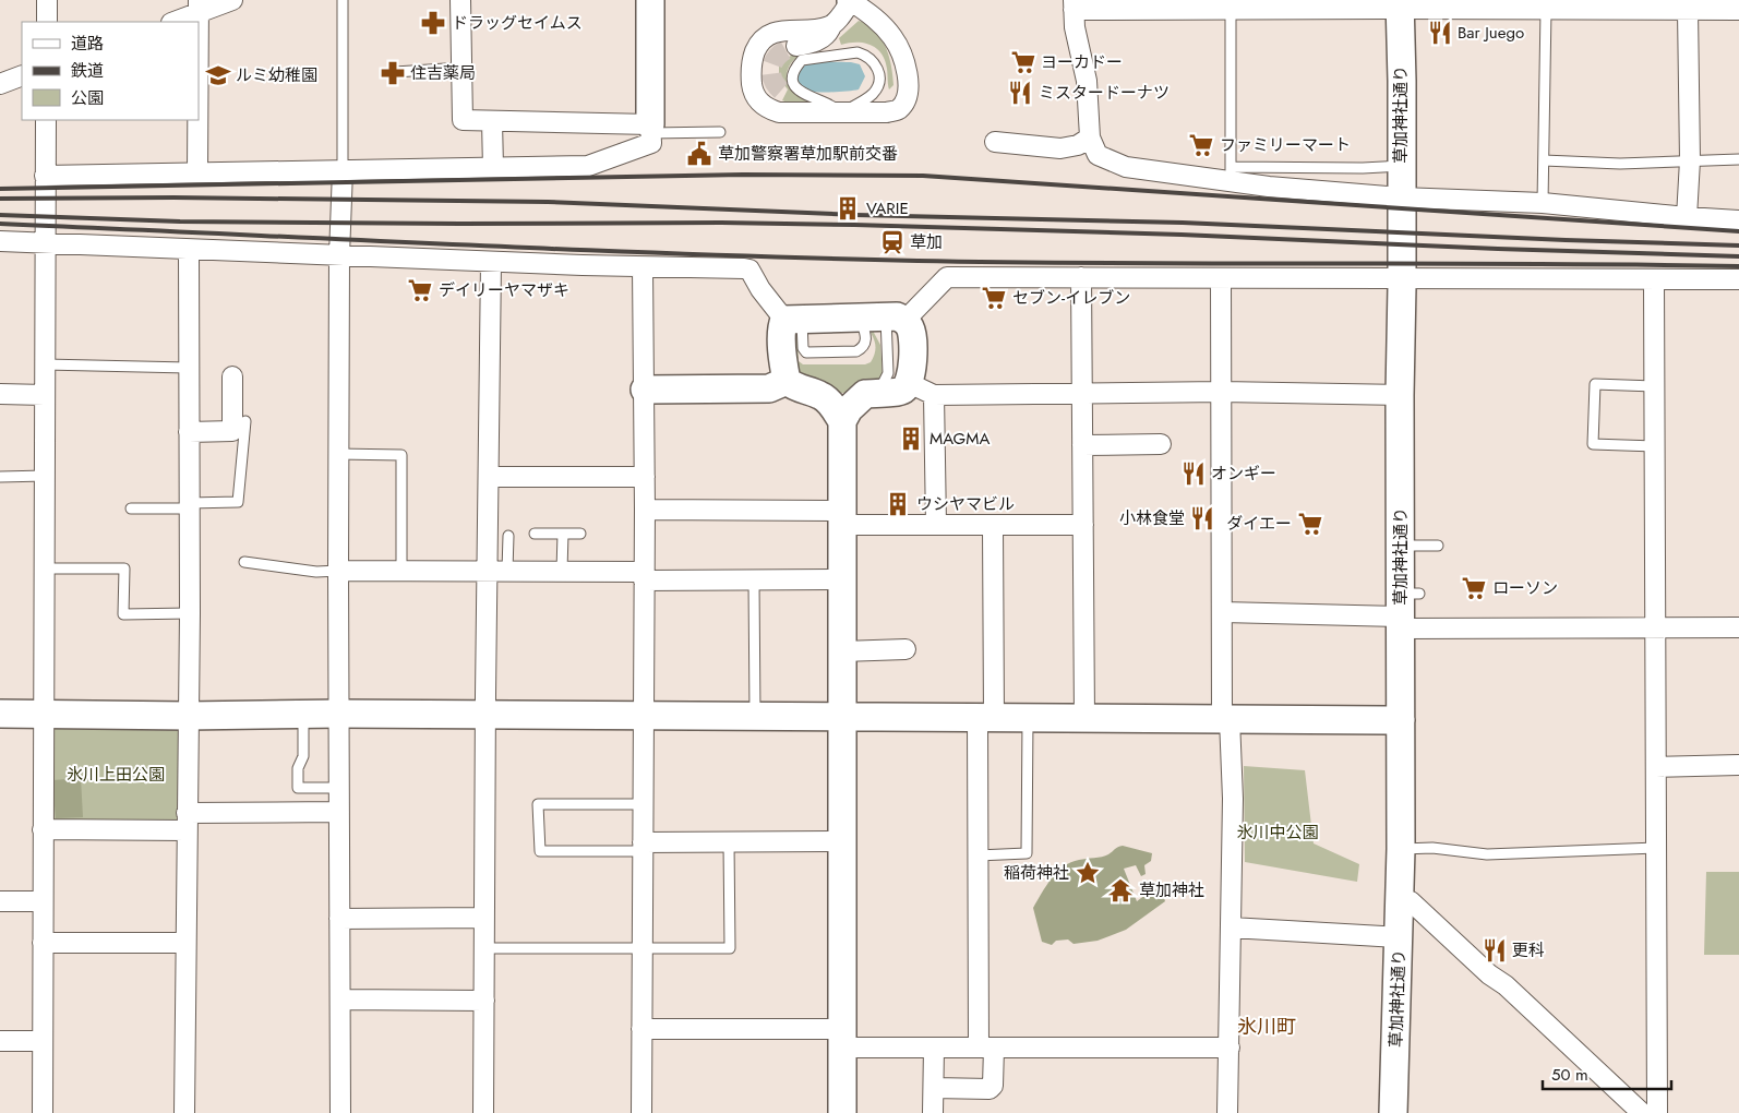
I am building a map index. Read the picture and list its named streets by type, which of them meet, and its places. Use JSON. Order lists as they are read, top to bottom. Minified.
{"streets":{"street":["草加神社通り"]},"districts":["氷川町"],"parks":["氷川上田公園","氷川中公園"],"places":{"pharmacy":["ドラッグセイムス","住吉薬局"],"restaurant":["Bar Juego","ミスタードーナツ","オンギー","小林食堂","更科"],"supermarket":["ヨーカドー","ファミリーマート","デイリーヤマザキ","セブン-イレブン","ダイエー","ローソン"],"school or university":["ルミ幼稚園"],"public building":["草加警察署草加駅前交番"],"building":["VARIE","MAGMA","ウシヤマビル"],"station":["草加"],"place":["稲荷神社"],"temple":["草加神社"]},"legend":["道路","鉄道","公園"],"scale_bar":"50 m"}
